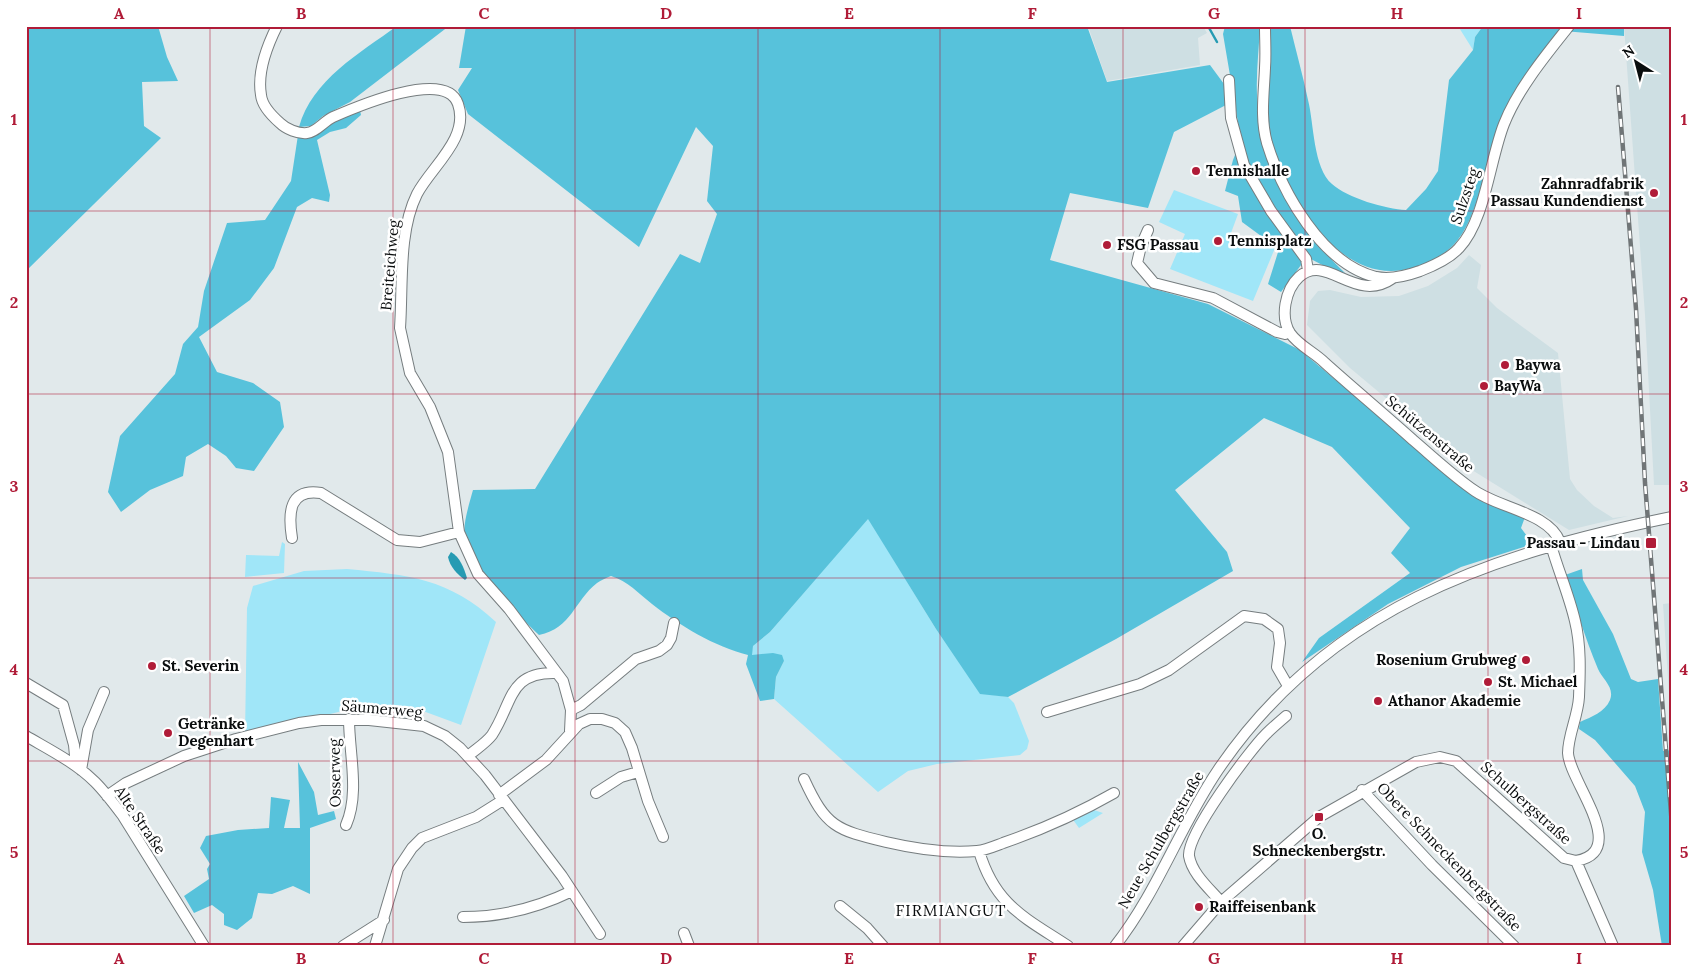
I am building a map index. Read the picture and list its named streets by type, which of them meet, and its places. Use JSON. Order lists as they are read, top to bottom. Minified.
{"streets":{"street":["Sulzsteg","Breiteichweg","Schützenstraße","Säumerweg","Osserweg","Schulbergstraße","Alte Straße","Neue Schulbergstraße","Obere Schneckenbergstraße"]},"crossings":[["Schützenstraße","Schulbergstraße"],["Schützenstraße","Neue Schulbergstraße"],["Säumerweg","Osserweg"],["Säumerweg","Alte Straße"],["Schulbergstraße","Neue Schulbergstraße"],["Schulbergstraße","Obere Schneckenbergstraße"]],"districts":["FIRMIANGUT"],"places":{"other":["Tennishalle","Zahnradfabrik Passau Kundendienst","Tennisplatz","FSG Passau","Baywa","BayWa","Rosenium Grubweg","St. Severin","St. Michael","Athanor Akademie","Getränke Degenhart","Raiffeisenbank"],"transit":["Passau - Lindau","O. Schneckenbergstr."]},"north":"top left","grid":{"columns":["A","B","C","D","E","F","G","H","I"],"rows":["1","2","3","4","5"]}}
